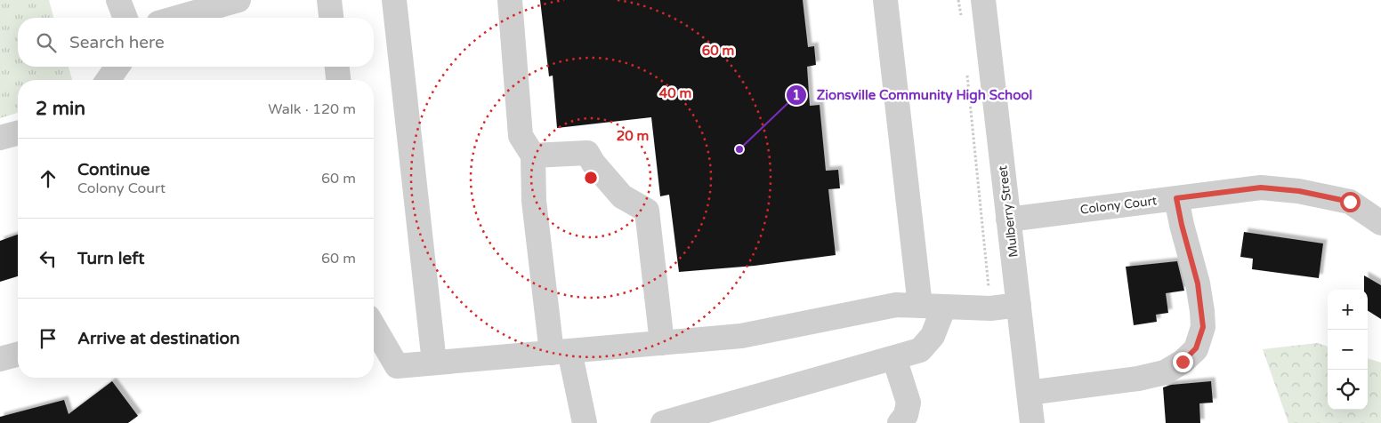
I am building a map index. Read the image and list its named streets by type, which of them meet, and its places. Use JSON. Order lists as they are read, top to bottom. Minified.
{"streets":{"street":["Colony Court","Mulberry Street"]},"crossings":[["Colony Court","Mulberry Street"]],"places":["Zionsville Community High School"],"page":{"search":"Search here","heading":["2 min","Walk · 120 m"],"list":[["Continue","Colony Court","60 m"],["Turn left","60 m"],"Arrive at destination"],"map_buttons":["+","−"]},"rings":["60 m","40 m","20 m"]}
